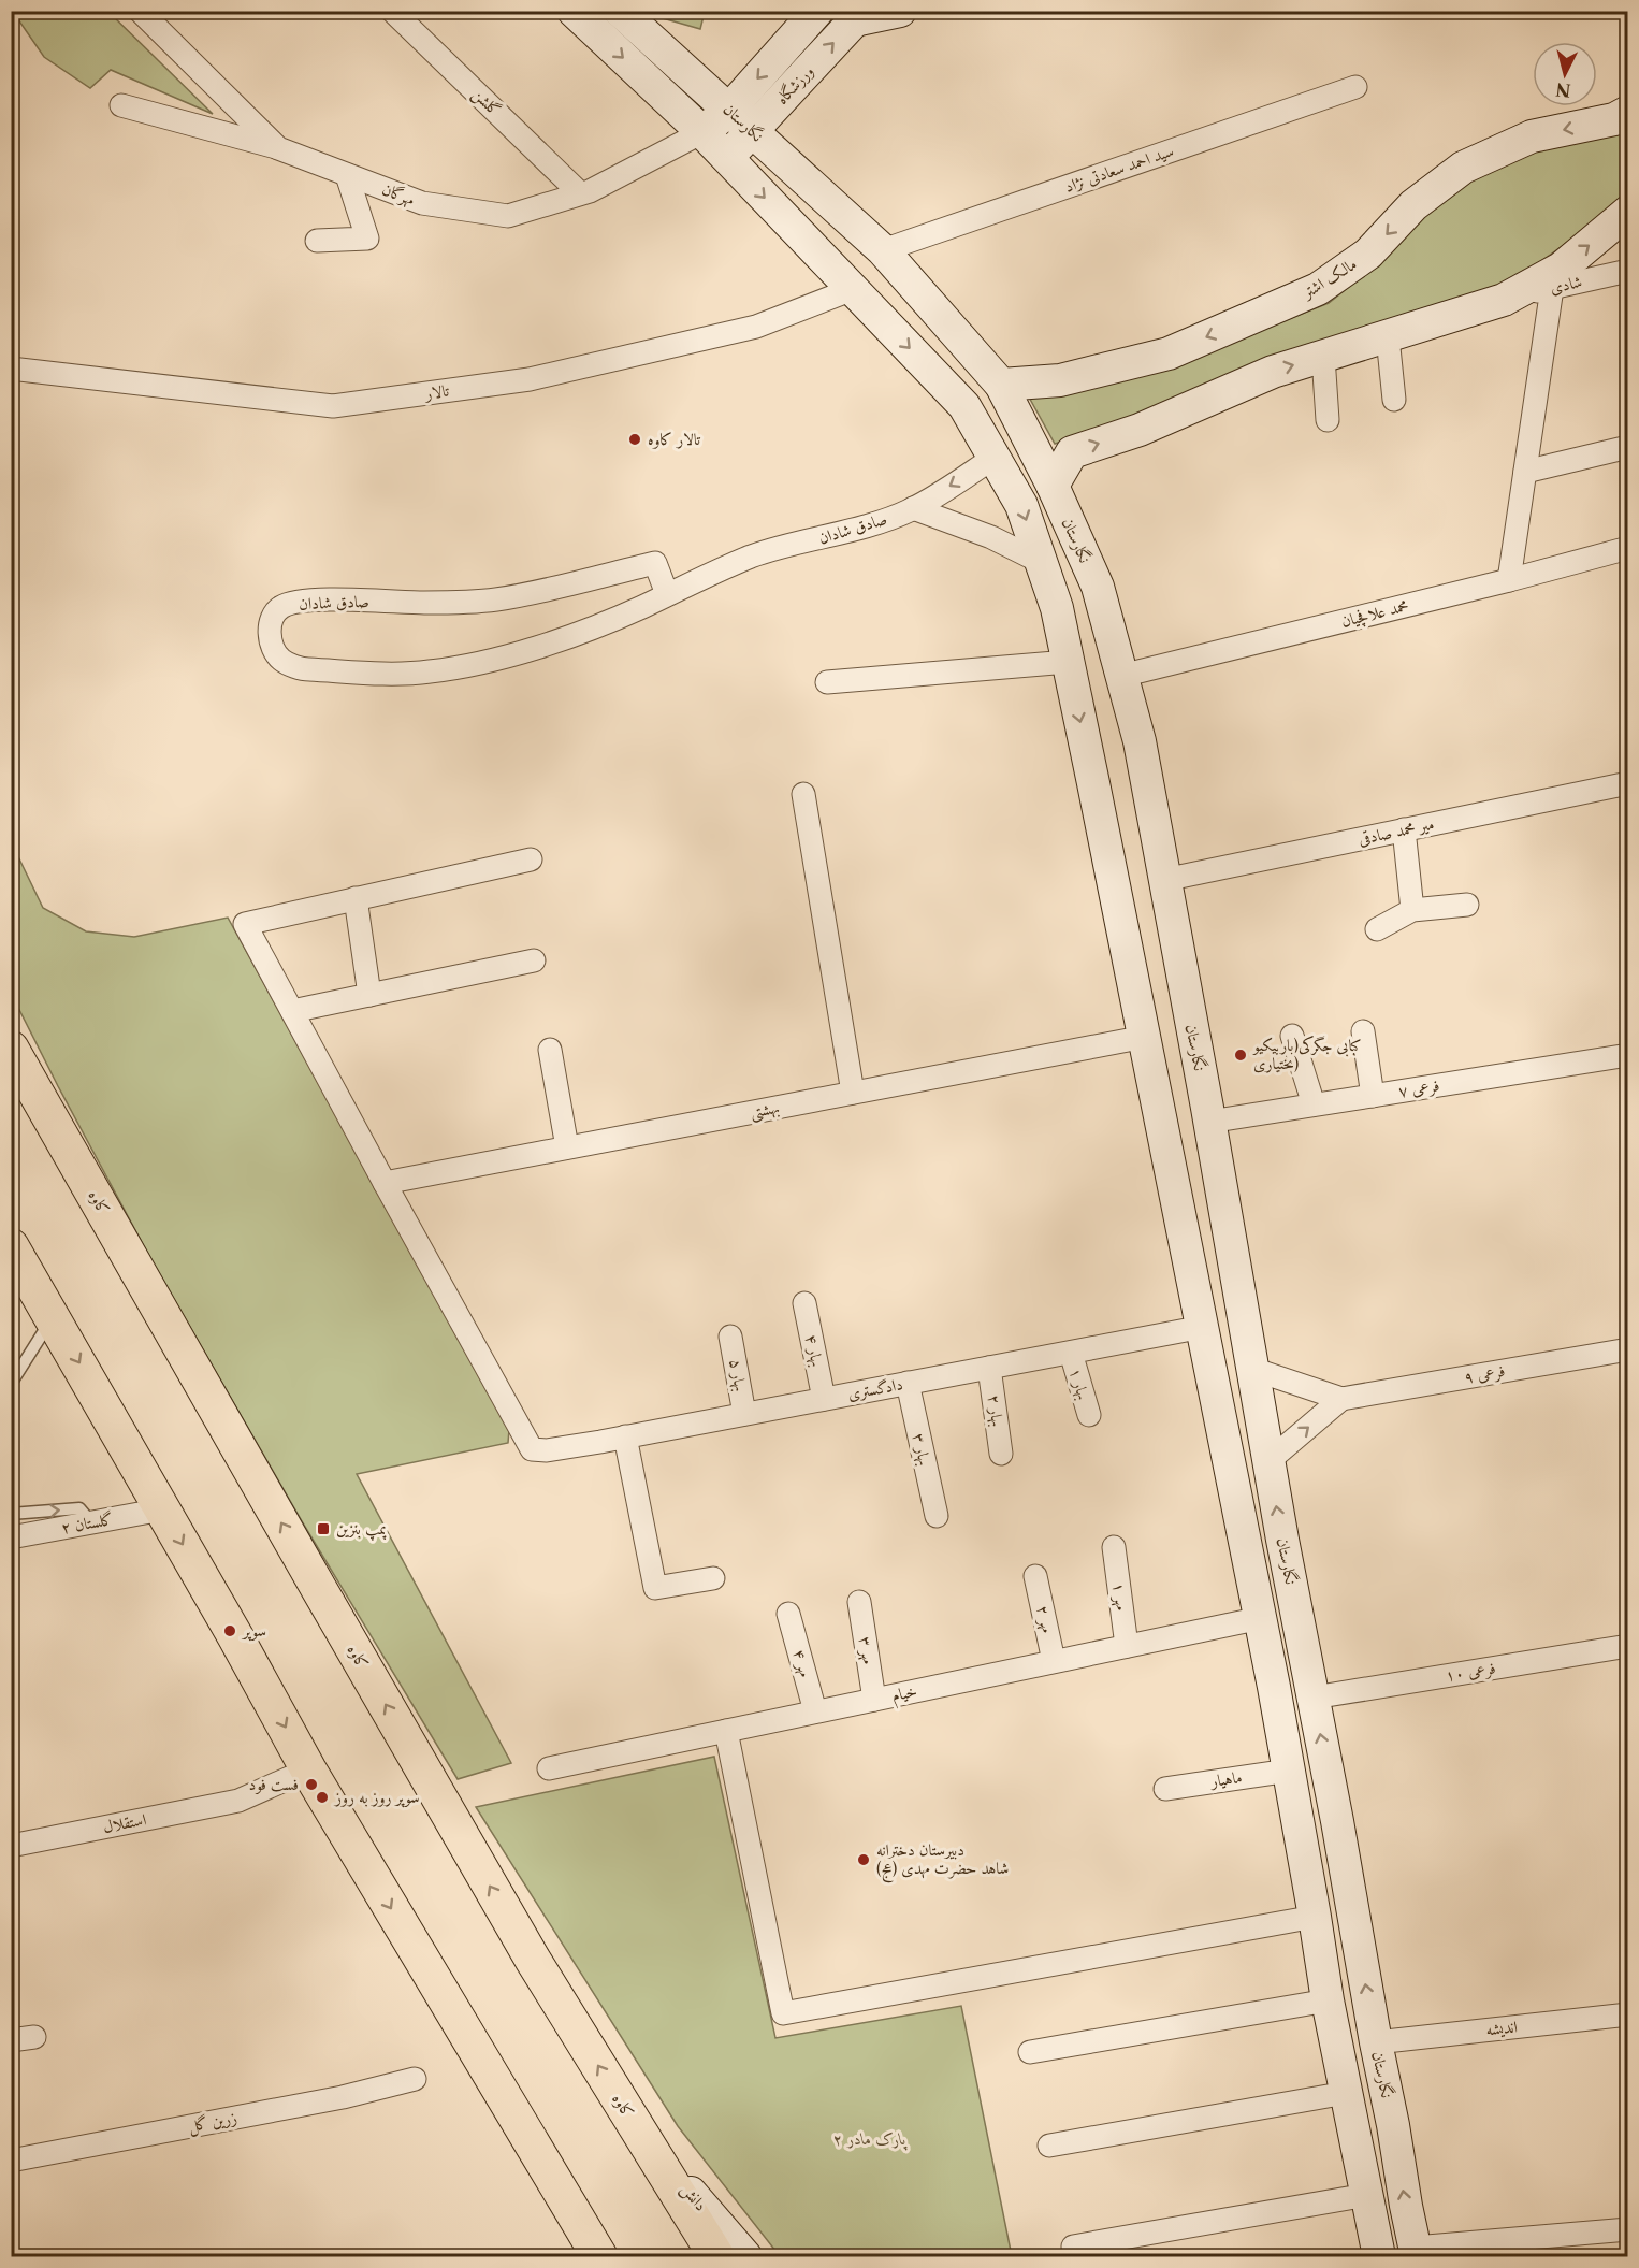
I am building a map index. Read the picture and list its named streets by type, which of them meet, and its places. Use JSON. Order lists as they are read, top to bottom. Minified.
{"streets":{"main road":["ورزشگاه","نگارستان","مالک اشتر","کاوه","دانش"],"street":["گلشن","سید احمد سعادتی نژاد","مهرگان","شادی","تالار","صادق شادان","محمد علافچیان","میر محمد صادقی","فرعی ۷","بهشتی","بهار ۴","فرعی ۹","بهار ۵","بهار ۱","دادگستری","بهار ۲","بهار ۳","گلستان ۲","مهر ۱","مهر ۲","مهر ۳","مهر ۴","فرعی ۱۰","خیام","ماهیار","استقلال","اندیشه","زرین گل"]},"crossings":[["ورزشگاه","نگارستان"],["ورزشگاه","مهرگان"],["گلشن","مهرگان"],["نگارستان","سید احمد سعادتی نژاد"],["نگارستان","مالک اشتر"],["نگارستان","محمد علافچیان"],["نگارستان","میر محمد صادقی"],["نگارستان","فرعی ۷"],["نگارستان","فرعی ۱۰"],["نگارستان","اندیشه"],["بهشتی","دادگستری"],["کاوه","دانش"],["بهار ۴","دادگستری"],["بهار ۵","دادگستری"],["بهار ۱","دادگستری"],["دادگستری","بهار ۲"],["دادگستری","بهار ۳"],["مهر ۱","خیام"],["مهر ۲","خیام"],["مهر ۳","خیام"],["مهر ۴","خیام"]],"parks":["پارک مادر ۲"],"places":{"other":["تالار کاوه","کبابی جگرکی(باربیکیو بختیاری)","سوپر","فست فود","سوپر روز به روز","دبیرستان دخترانه شاهد حضرت مهدی (عج)"],"transit":["پمپ بنزین"]},"north":"bottom"}
